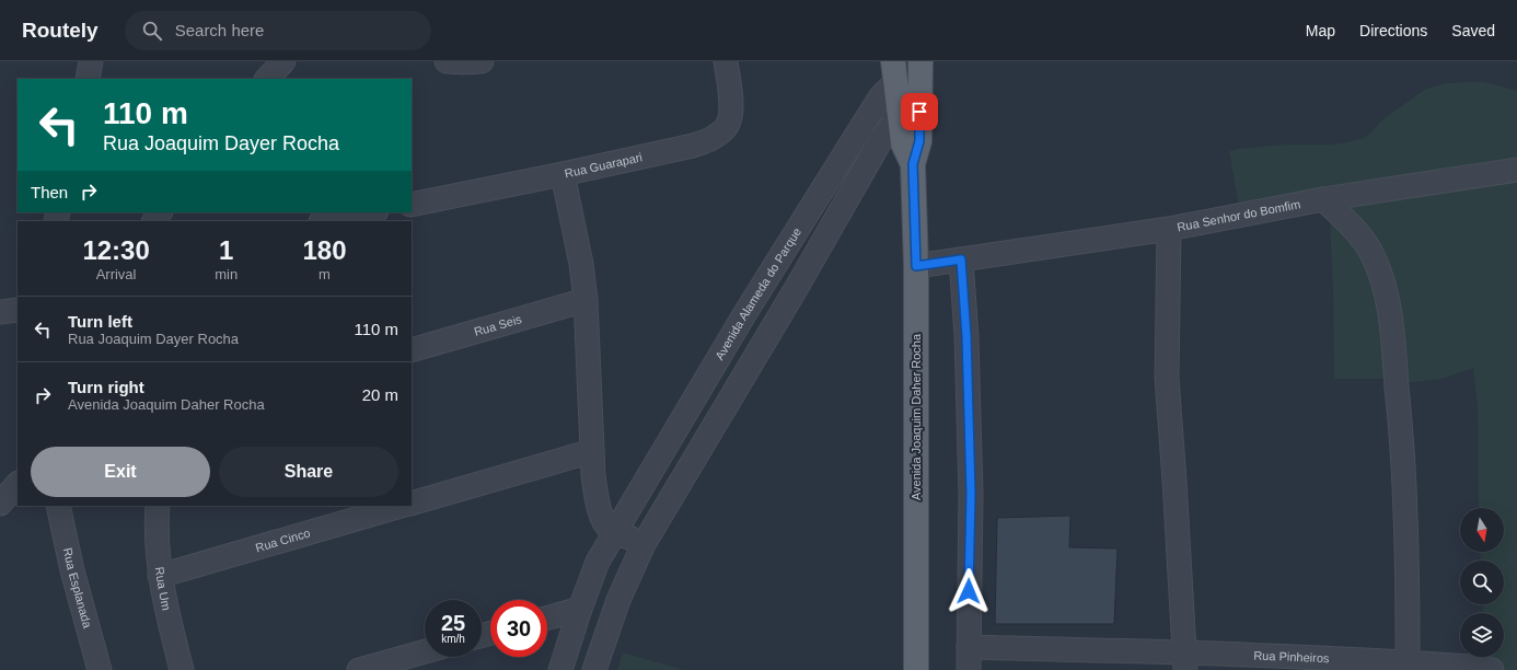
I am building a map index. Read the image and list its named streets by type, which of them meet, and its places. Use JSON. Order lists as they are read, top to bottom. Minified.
{"streets":{"main road":["Avenida Joaquim Daher Rocha"],"street":["Rua Guarapari","Rua Senhor do Bomfim","Avenida Alameda do Parque","Rua Seis","Rua Cinco","Rua Esplanada","Rua Um","Rua Pinheiros"]},"crossings":[["Rua Senhor do Bomfim","Avenida Joaquim Daher Rocha"],["Rua Cinco","Rua Um"]],"north":"bottom","page":{"header":"Routely","search":"Search here","nav":["Map","Directions","Saved"],"turn":["110 m","Rua Joaquim Dayer Rocha"],"then":"Then","eta":["12:30","Arrival","1","min","180","m"],"list":[{"name":"Turn left","note":"Rua Joaquim Dayer Rocha","value":"110 m"},{"name":"Turn right","note":"Avenida Joaquim Daher Rocha","value":"20 m"}],"buttons":["Exit","Share"],"speed":"25 km/h","limit":"30"}}
